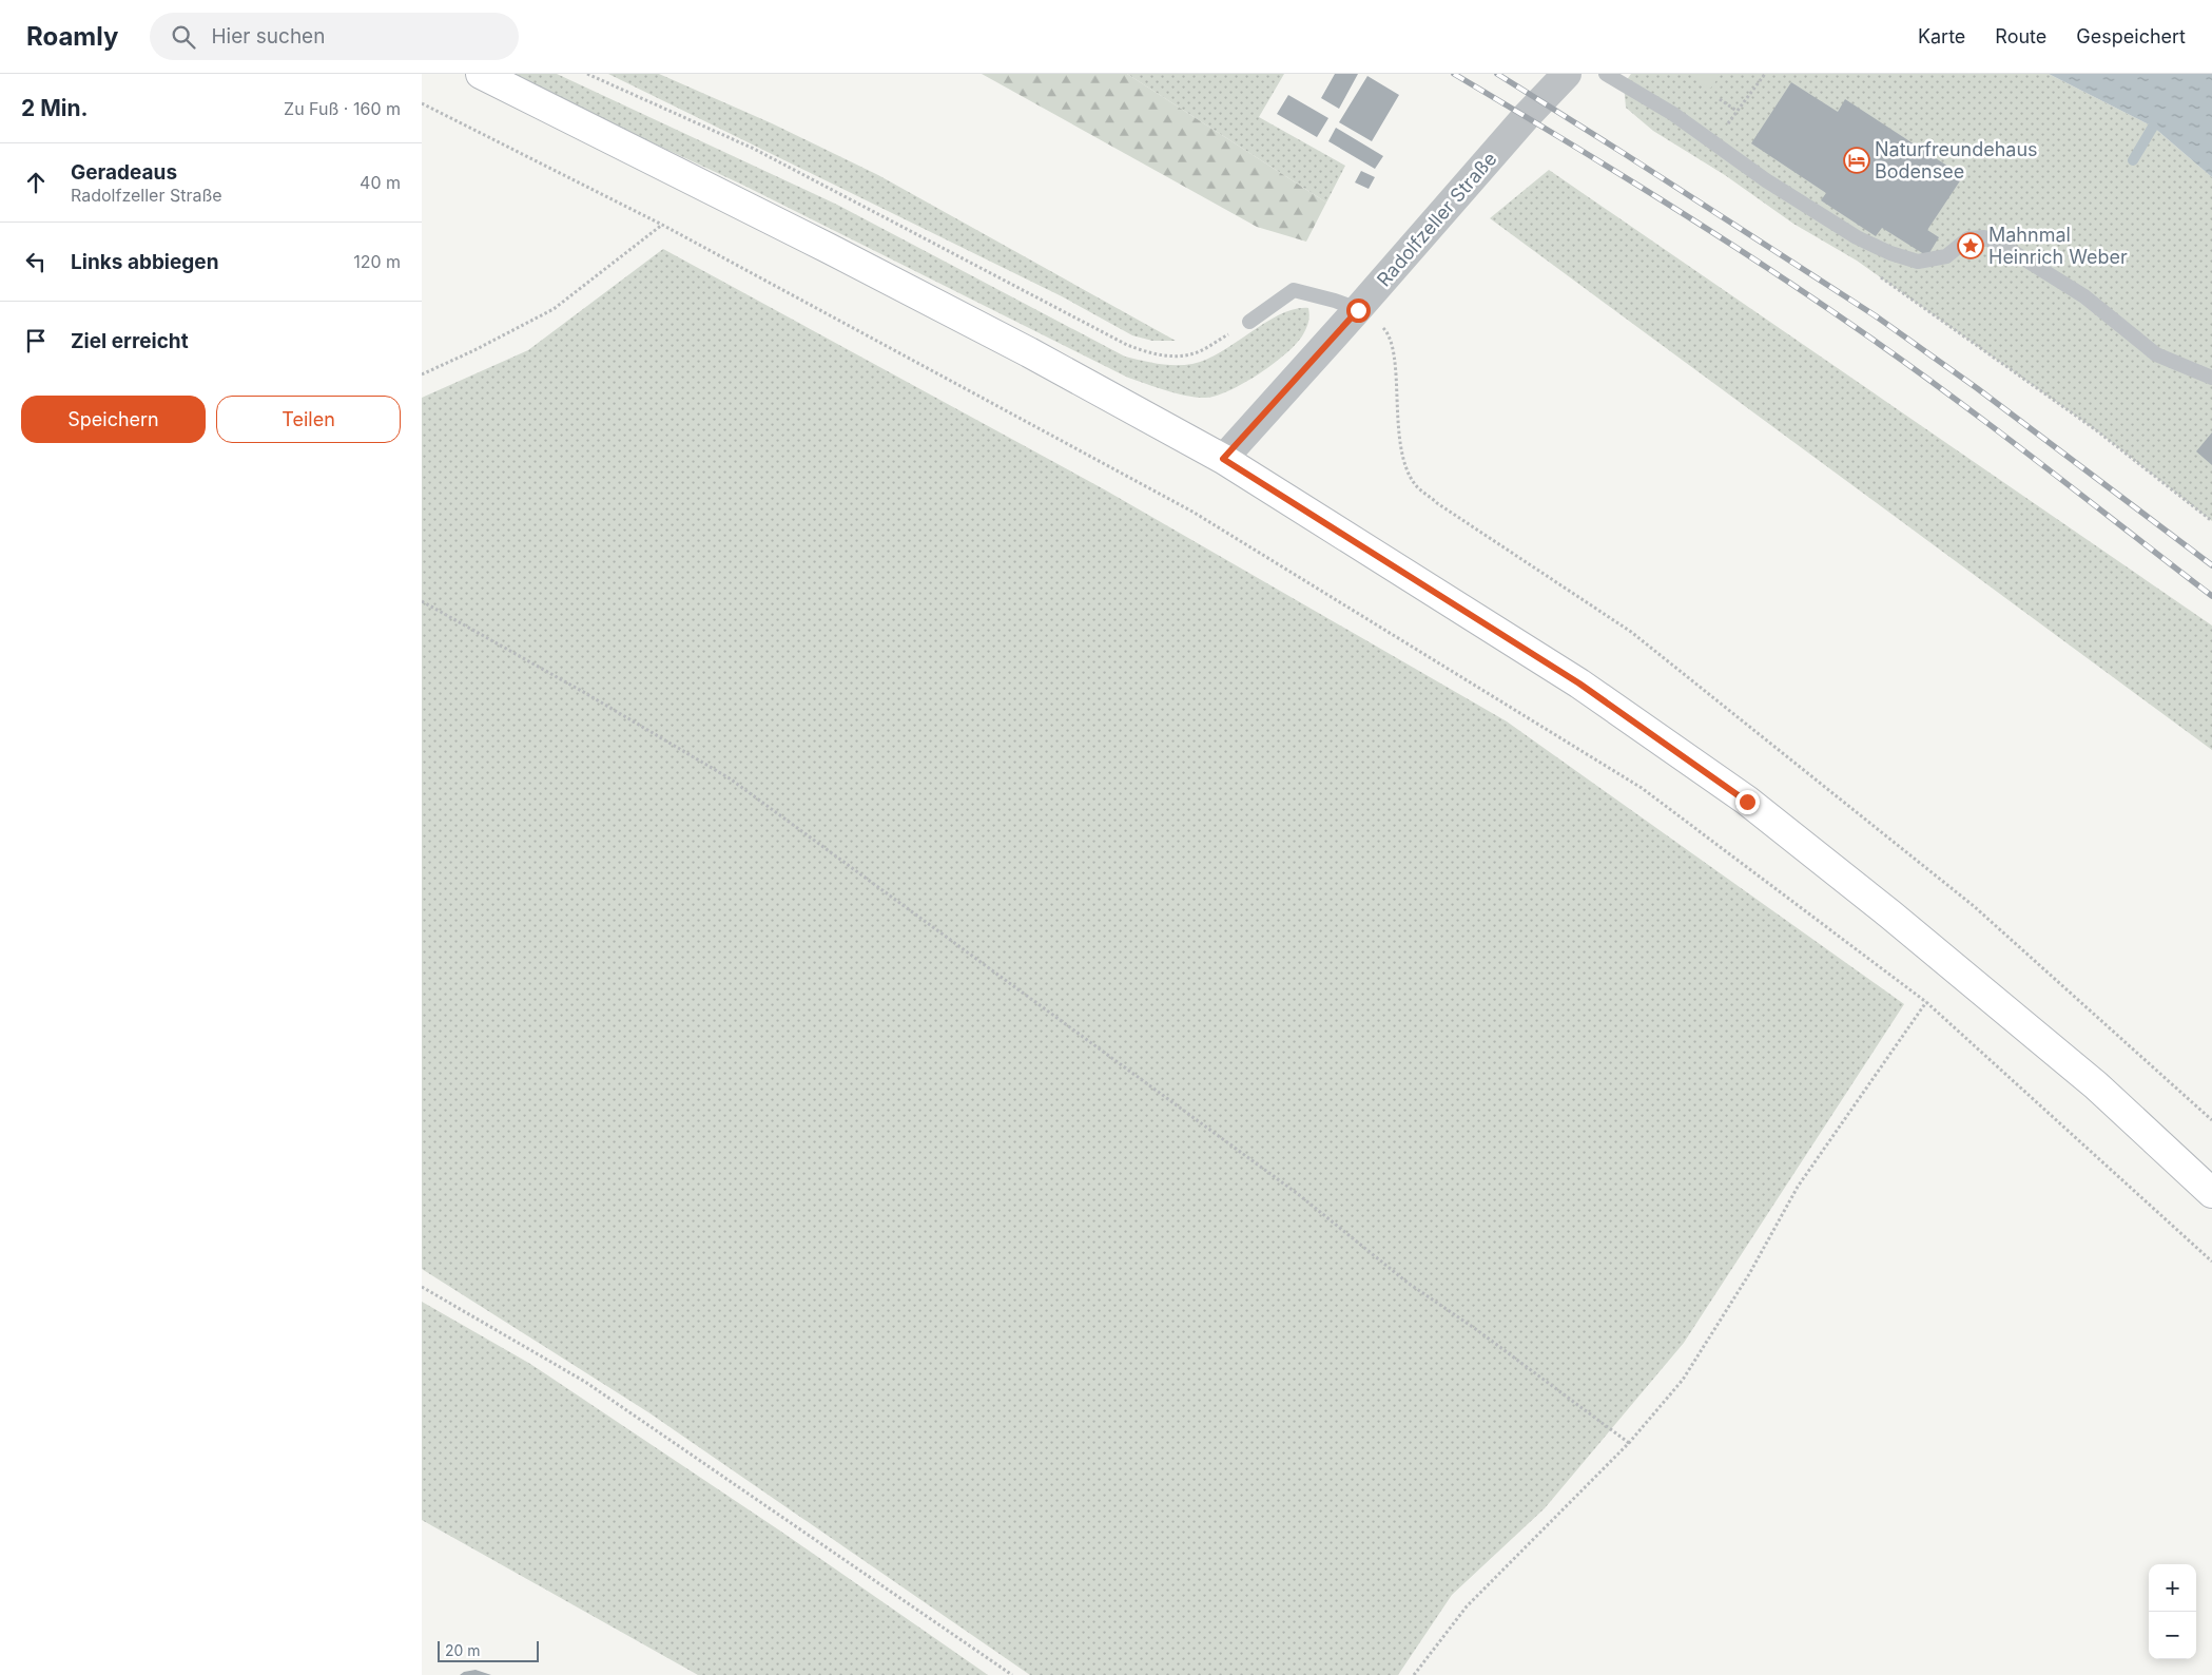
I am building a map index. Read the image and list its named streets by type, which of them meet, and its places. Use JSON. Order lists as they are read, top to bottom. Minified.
{"streets":{"street":["Radolfzeller Straße"]},"places":{"hotel":["Naturfreundehaus Bodensee"],"place":["Mahnmal Heinrich Weber"]},"scale_bar":"20 m","page":{"header":"Roamly","search":"Hier suchen","nav":["Karte","Route","Gespeichert"],"heading":["2 Min.","Zu Fuß · 160 m"],"list":[["Geradeaus","Radolfzeller Straße","40 m"],["Links abbiegen","120 m"],"Ziel erreicht"],"buttons":["Speichern","Teilen"],"map_buttons":["+","−"],"scale":"20 m"}}
